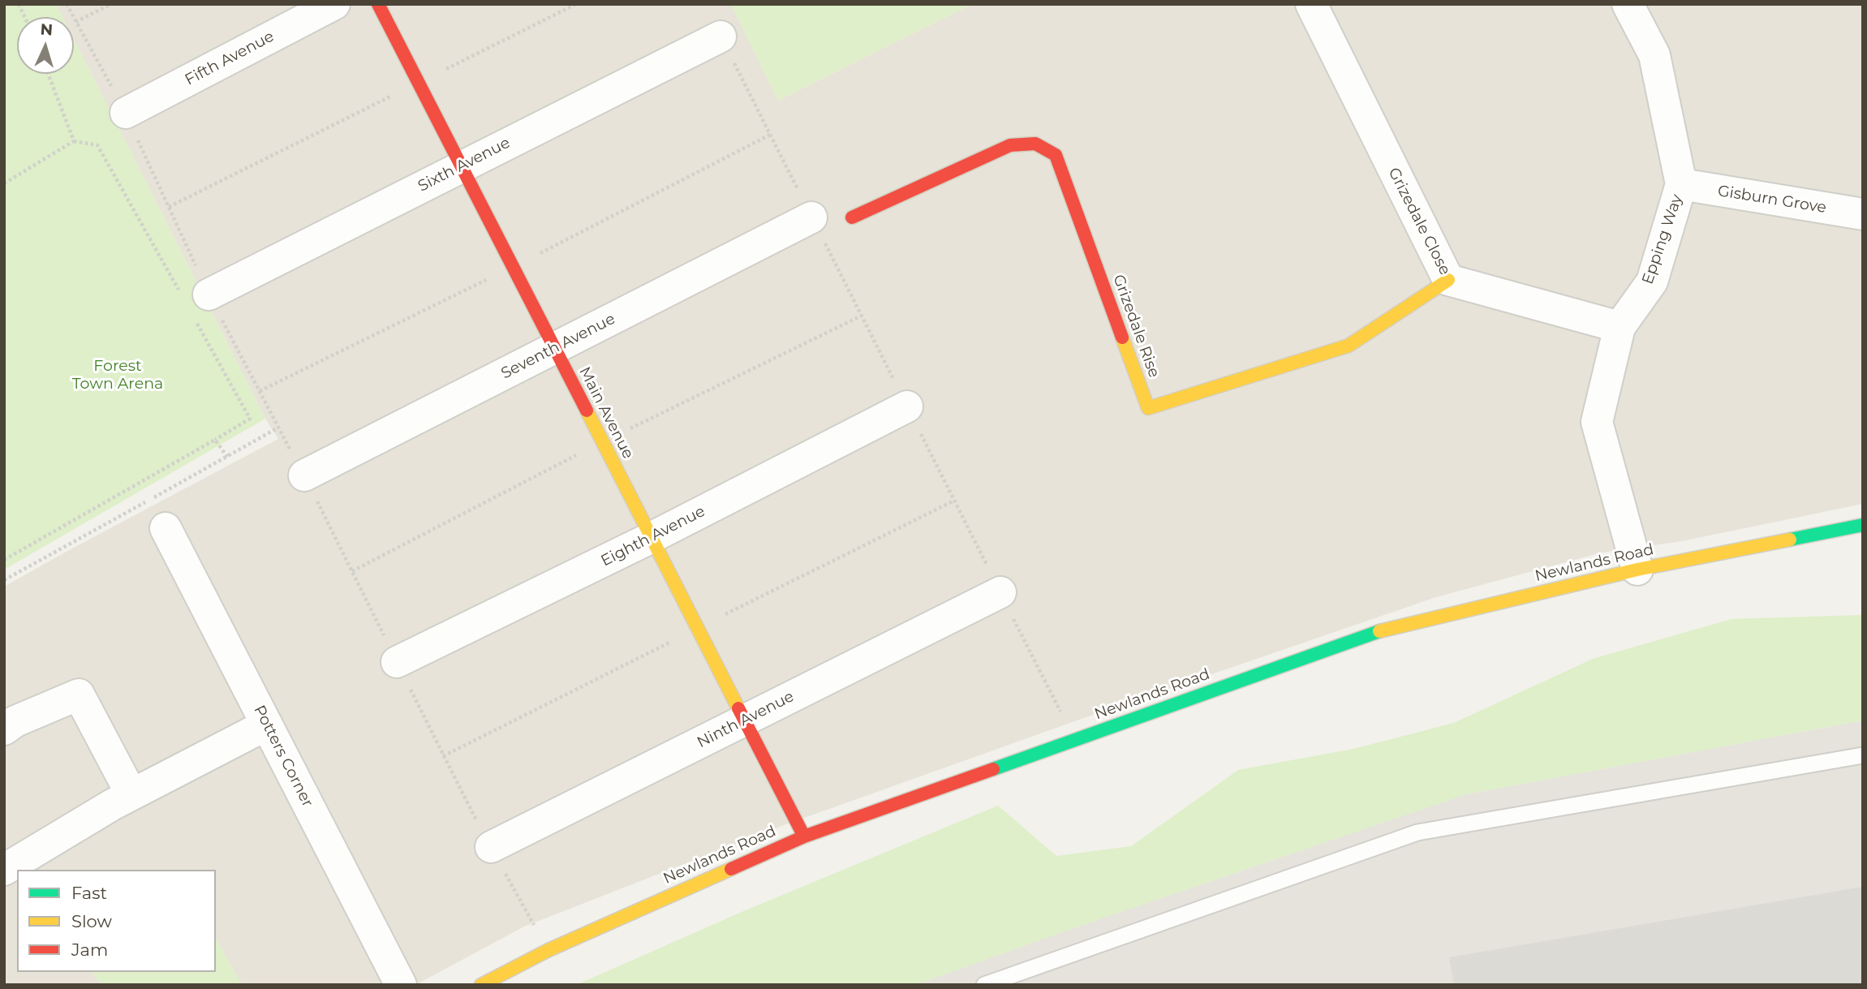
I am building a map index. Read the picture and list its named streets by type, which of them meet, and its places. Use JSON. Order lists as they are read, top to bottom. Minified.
{"streets":{"street":["Fifth Avenue","Sixth Avenue","Gisburn Grove","Grizedale Close","Epping Way","Grizedale Rise","Seventh Avenue","Main Avenue","Eighth Avenue","Newlands Road","Ninth Avenue","Potters Corner"]},"crossings":[["Sixth Avenue","Main Avenue"],["Gisburn Grove","Epping Way"],["Grizedale Close","Epping Way"],["Grizedale Close","Grizedale Rise"],["Epping Way","Newlands Road"],["Seventh Avenue","Main Avenue"],["Main Avenue","Eighth Avenue"],["Main Avenue","Newlands Road"],["Main Avenue","Ninth Avenue"]],"parks":["Forest Town Arena"],"legend":["Fast","Slow","Jam"],"north":"top"}
